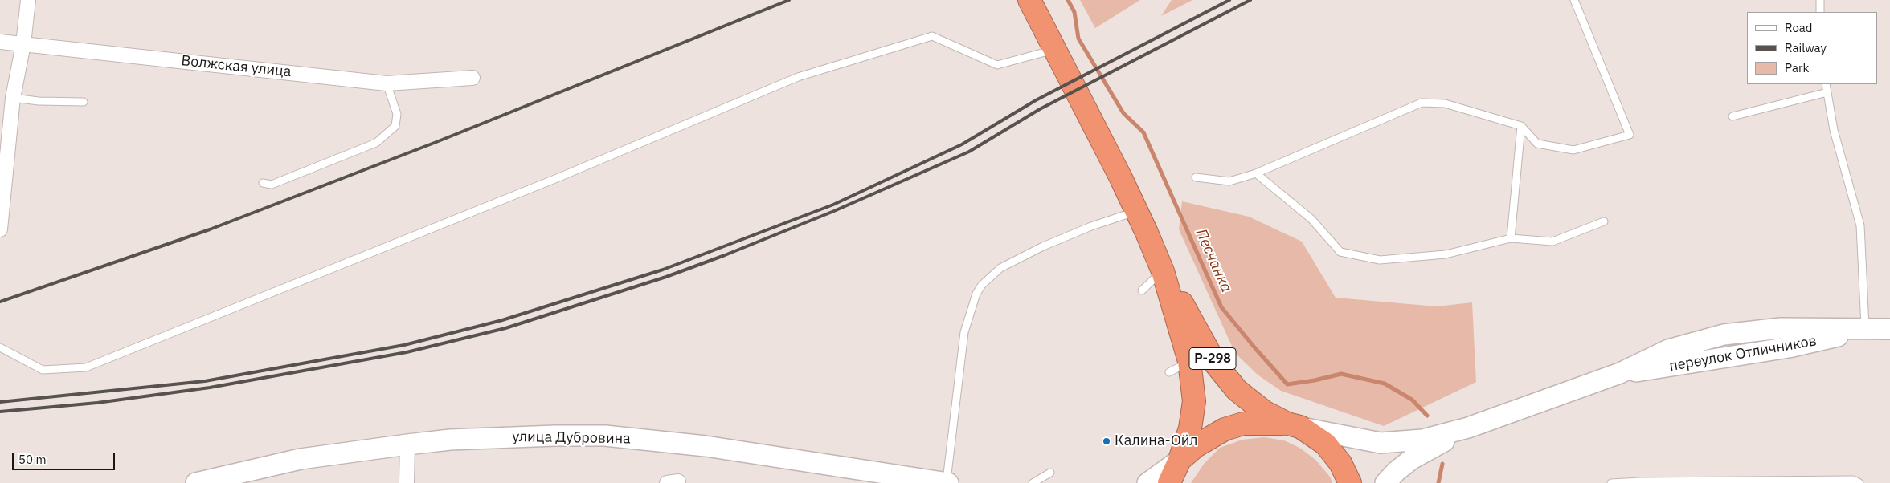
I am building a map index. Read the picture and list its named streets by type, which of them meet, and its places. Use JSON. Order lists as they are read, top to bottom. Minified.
{"streets":{"highway":["Р-298"],"main road":["переулок Отличников","улица Дубровина"],"street":["Волжская улица"]},"water":["Песчанка"],"places":["Калина-Ойл"],"legend":["Road","Railway","Park"],"scale_bar":"50 m"}
